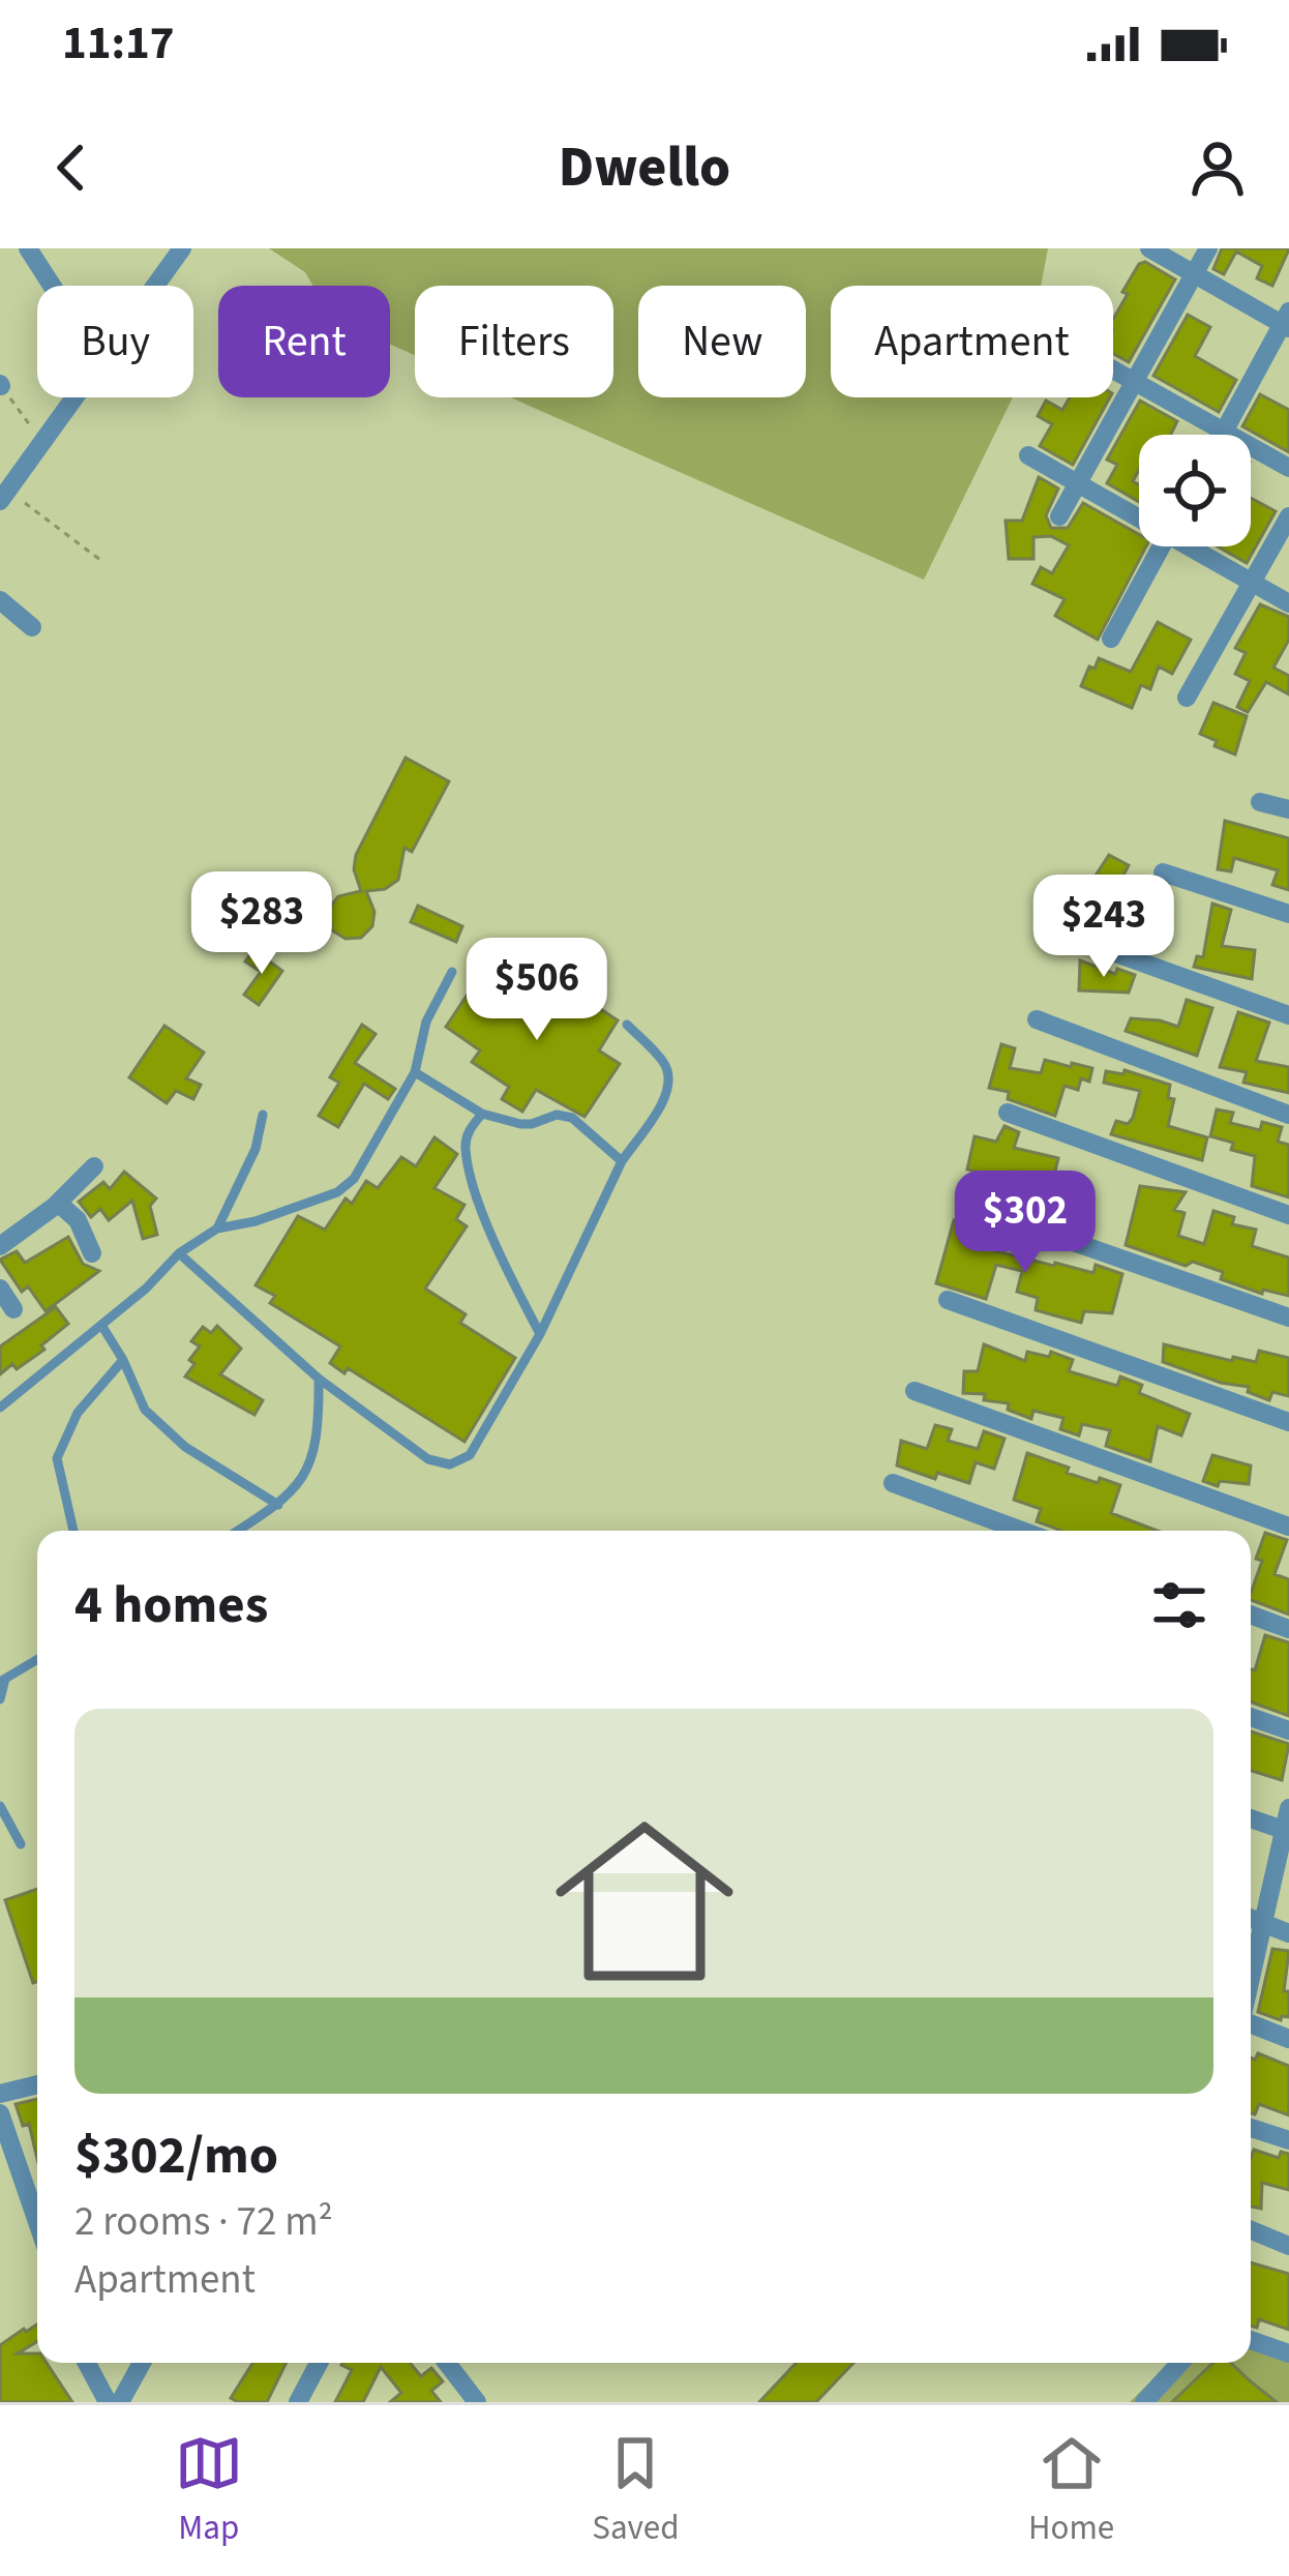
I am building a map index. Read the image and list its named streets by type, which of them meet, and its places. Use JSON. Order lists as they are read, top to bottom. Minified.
{"page":{"status":"11:17","header":"Dwello","chip":["Buy","Rent","Filters","New","Apartment"],"price":["$283","$243","$506","$302"],"heading":"4 homes","list":[{"name":"$302/mo","note":"2 rooms · 72 m² · Apartment"}],"tabs":["Map","Saved","Home"]}}
